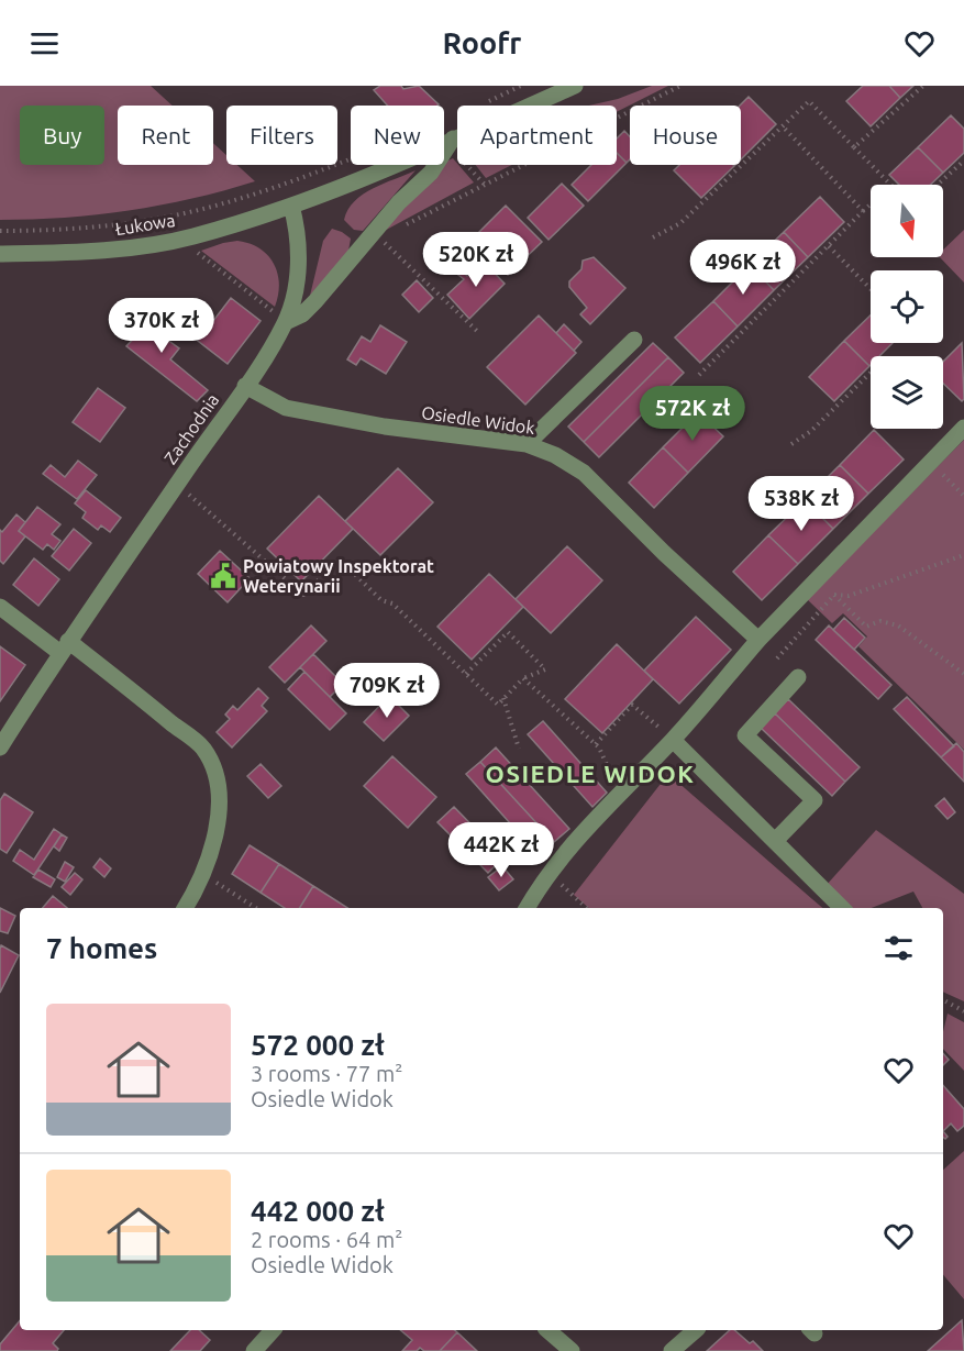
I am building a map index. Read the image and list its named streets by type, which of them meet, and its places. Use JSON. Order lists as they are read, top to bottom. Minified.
{"streets":{"street":["Łukowa","Osiedle Widok","Zachodnia"]},"crossings":[["Łukowa","Zachodnia"],["Osiedle Widok","Zachodnia"]],"districts":["OSIEDLE WIDOK"],"places":{"public building":["Powiatowy Inspektorat Weterynarii"]},"north":"bottom","page":{"header":"Roofr","chip":["Buy","Rent","Filters","New","Apartment","House"],"price":["520K zł","496K zł","370K zł","572K zł","538K zł","709K zł","442K zł"],"heading":"7 homes","list":[{"name":"572 000 zł","note":"3 rooms · 77 m² · Osiedle Widok"},{"name":"442 000 zł","note":"2 rooms · 64 m² · Osiedle Widok"}]}}
